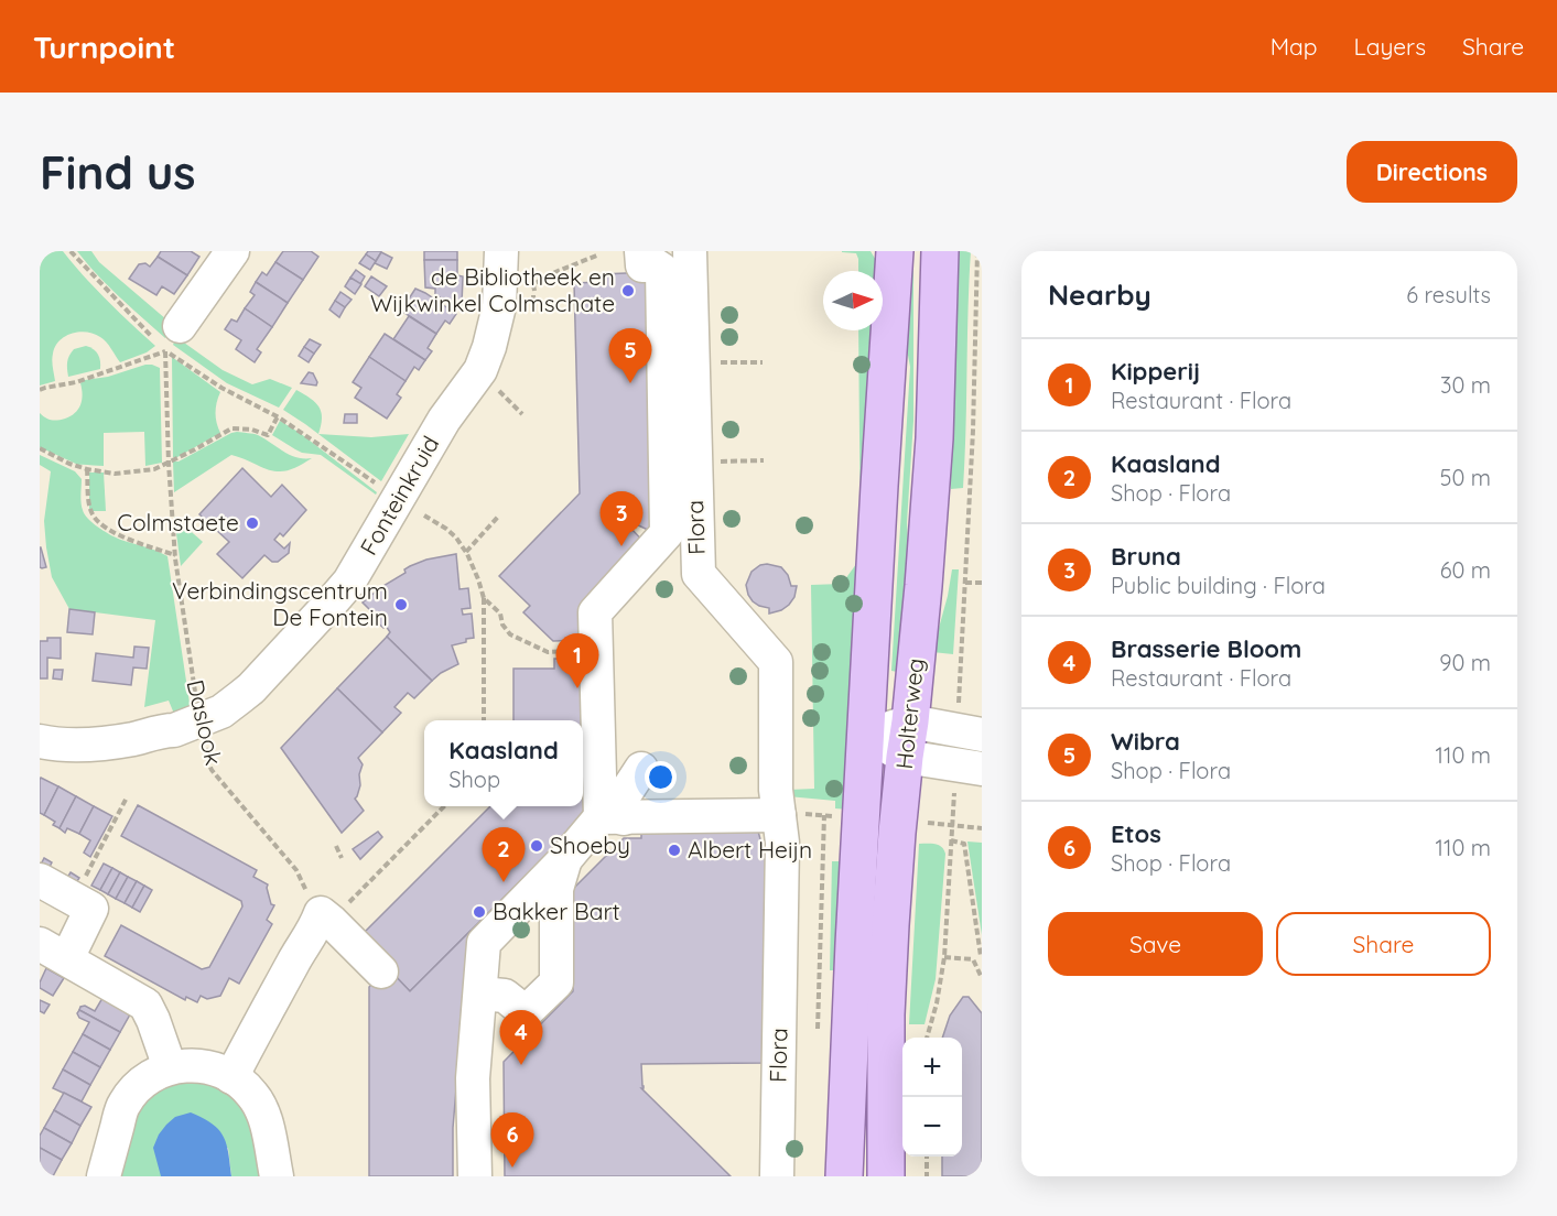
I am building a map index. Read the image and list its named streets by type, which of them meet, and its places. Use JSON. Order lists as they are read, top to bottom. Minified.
{"streets":{"main road":["Holterweg"],"street":["Fonteinkruid","Flora"],"path":["Daslook"]},"crossings":[["Fonteinkruid","Daslook"]],"places":["de Bibliotheek en Wijkwinkel Colmschate","Colmstaete","Verbindingscentrum De Fontein","Shoeby","Albert Heijn","Bakker Bart"],"north":"right","page":{"header":"Turnpoint","nav":["Map","Layers","Share"],"buttons":["Directions",["Save","Share"]],"title":"Find us","heading":["Nearby","6 results"],"pins":["5","3","1","2","4","6"],"list":[{"mark":"1","name":"Kipperij","note":"Restaurant · Flora","value":"30 m"},{"mark":"2","name":"Kaasland","note":"Shop · Flora","value":"50 m"},{"mark":"3","name":"Bruna","note":"Public building · Flora","value":"60 m"},{"mark":"4","name":"Brasserie Bloom","note":"Restaurant · Flora","value":"90 m"},{"mark":"5","name":"Wibra","note":"Shop · Flora","value":"110 m"},{"mark":"6","name":"Etos","note":"Shop · Flora","value":"110 m"}],"popup":["Kaasland","Shop"],"map_buttons":["+","−"]}}
